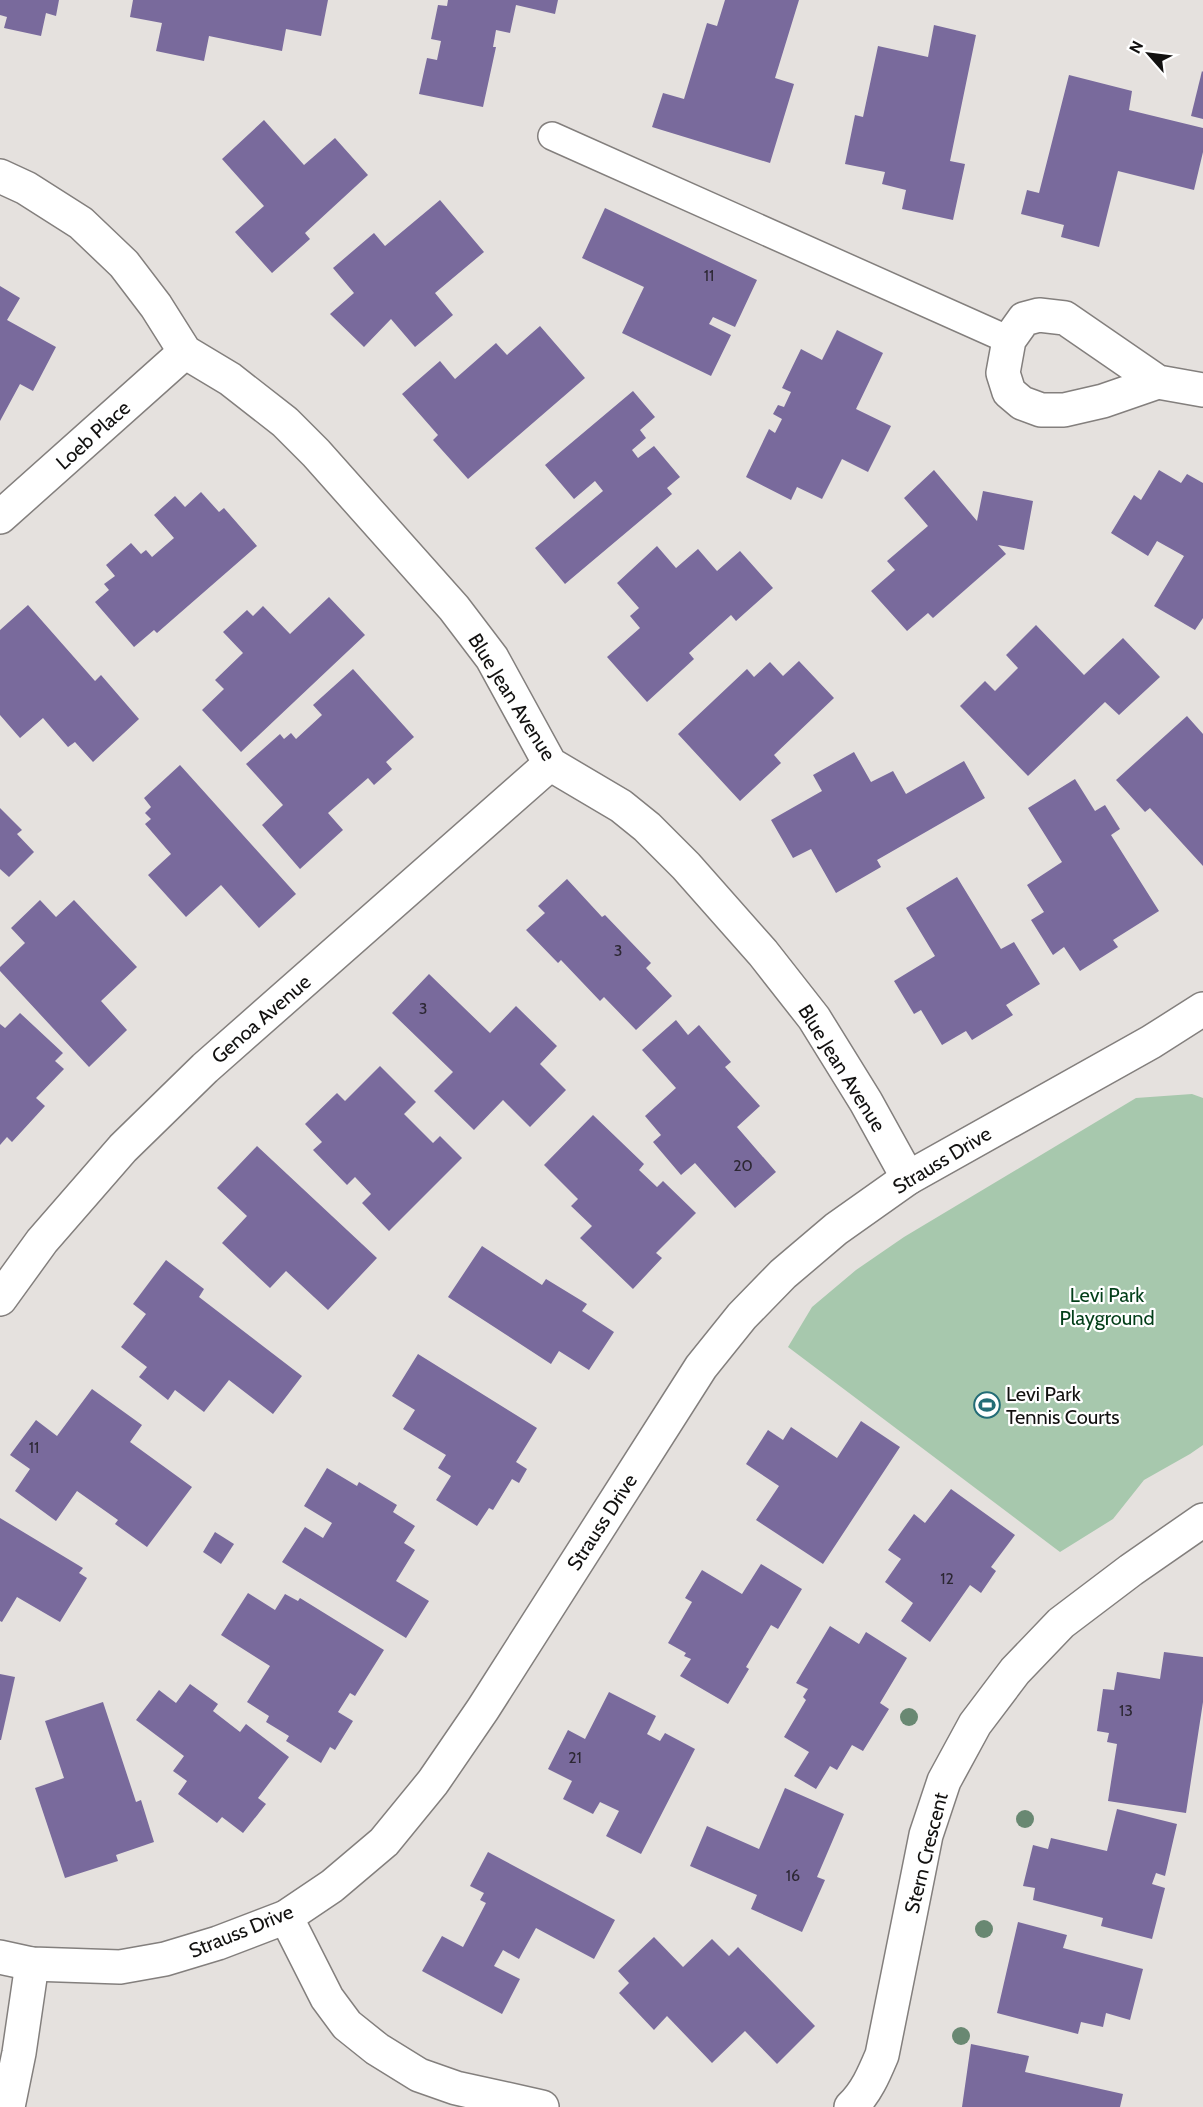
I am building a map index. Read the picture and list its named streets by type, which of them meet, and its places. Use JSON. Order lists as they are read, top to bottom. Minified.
{"streets":{"street":["Loeb Place","Blue Jean Avenue","Genoa Avenue","Strauss Drive","Stern Crescent"]},"crossings":[["Loeb Place","Blue Jean Avenue"],["Blue Jean Avenue","Genoa Avenue"],["Blue Jean Avenue","Strauss Drive"]],"parks":["Levi Park Playground"],"places":{"sports":["Levi Park Tennis Courts"]},"house_numbers":["11","3","3","20","11","12","13","21","16"],"north":"top left"}
